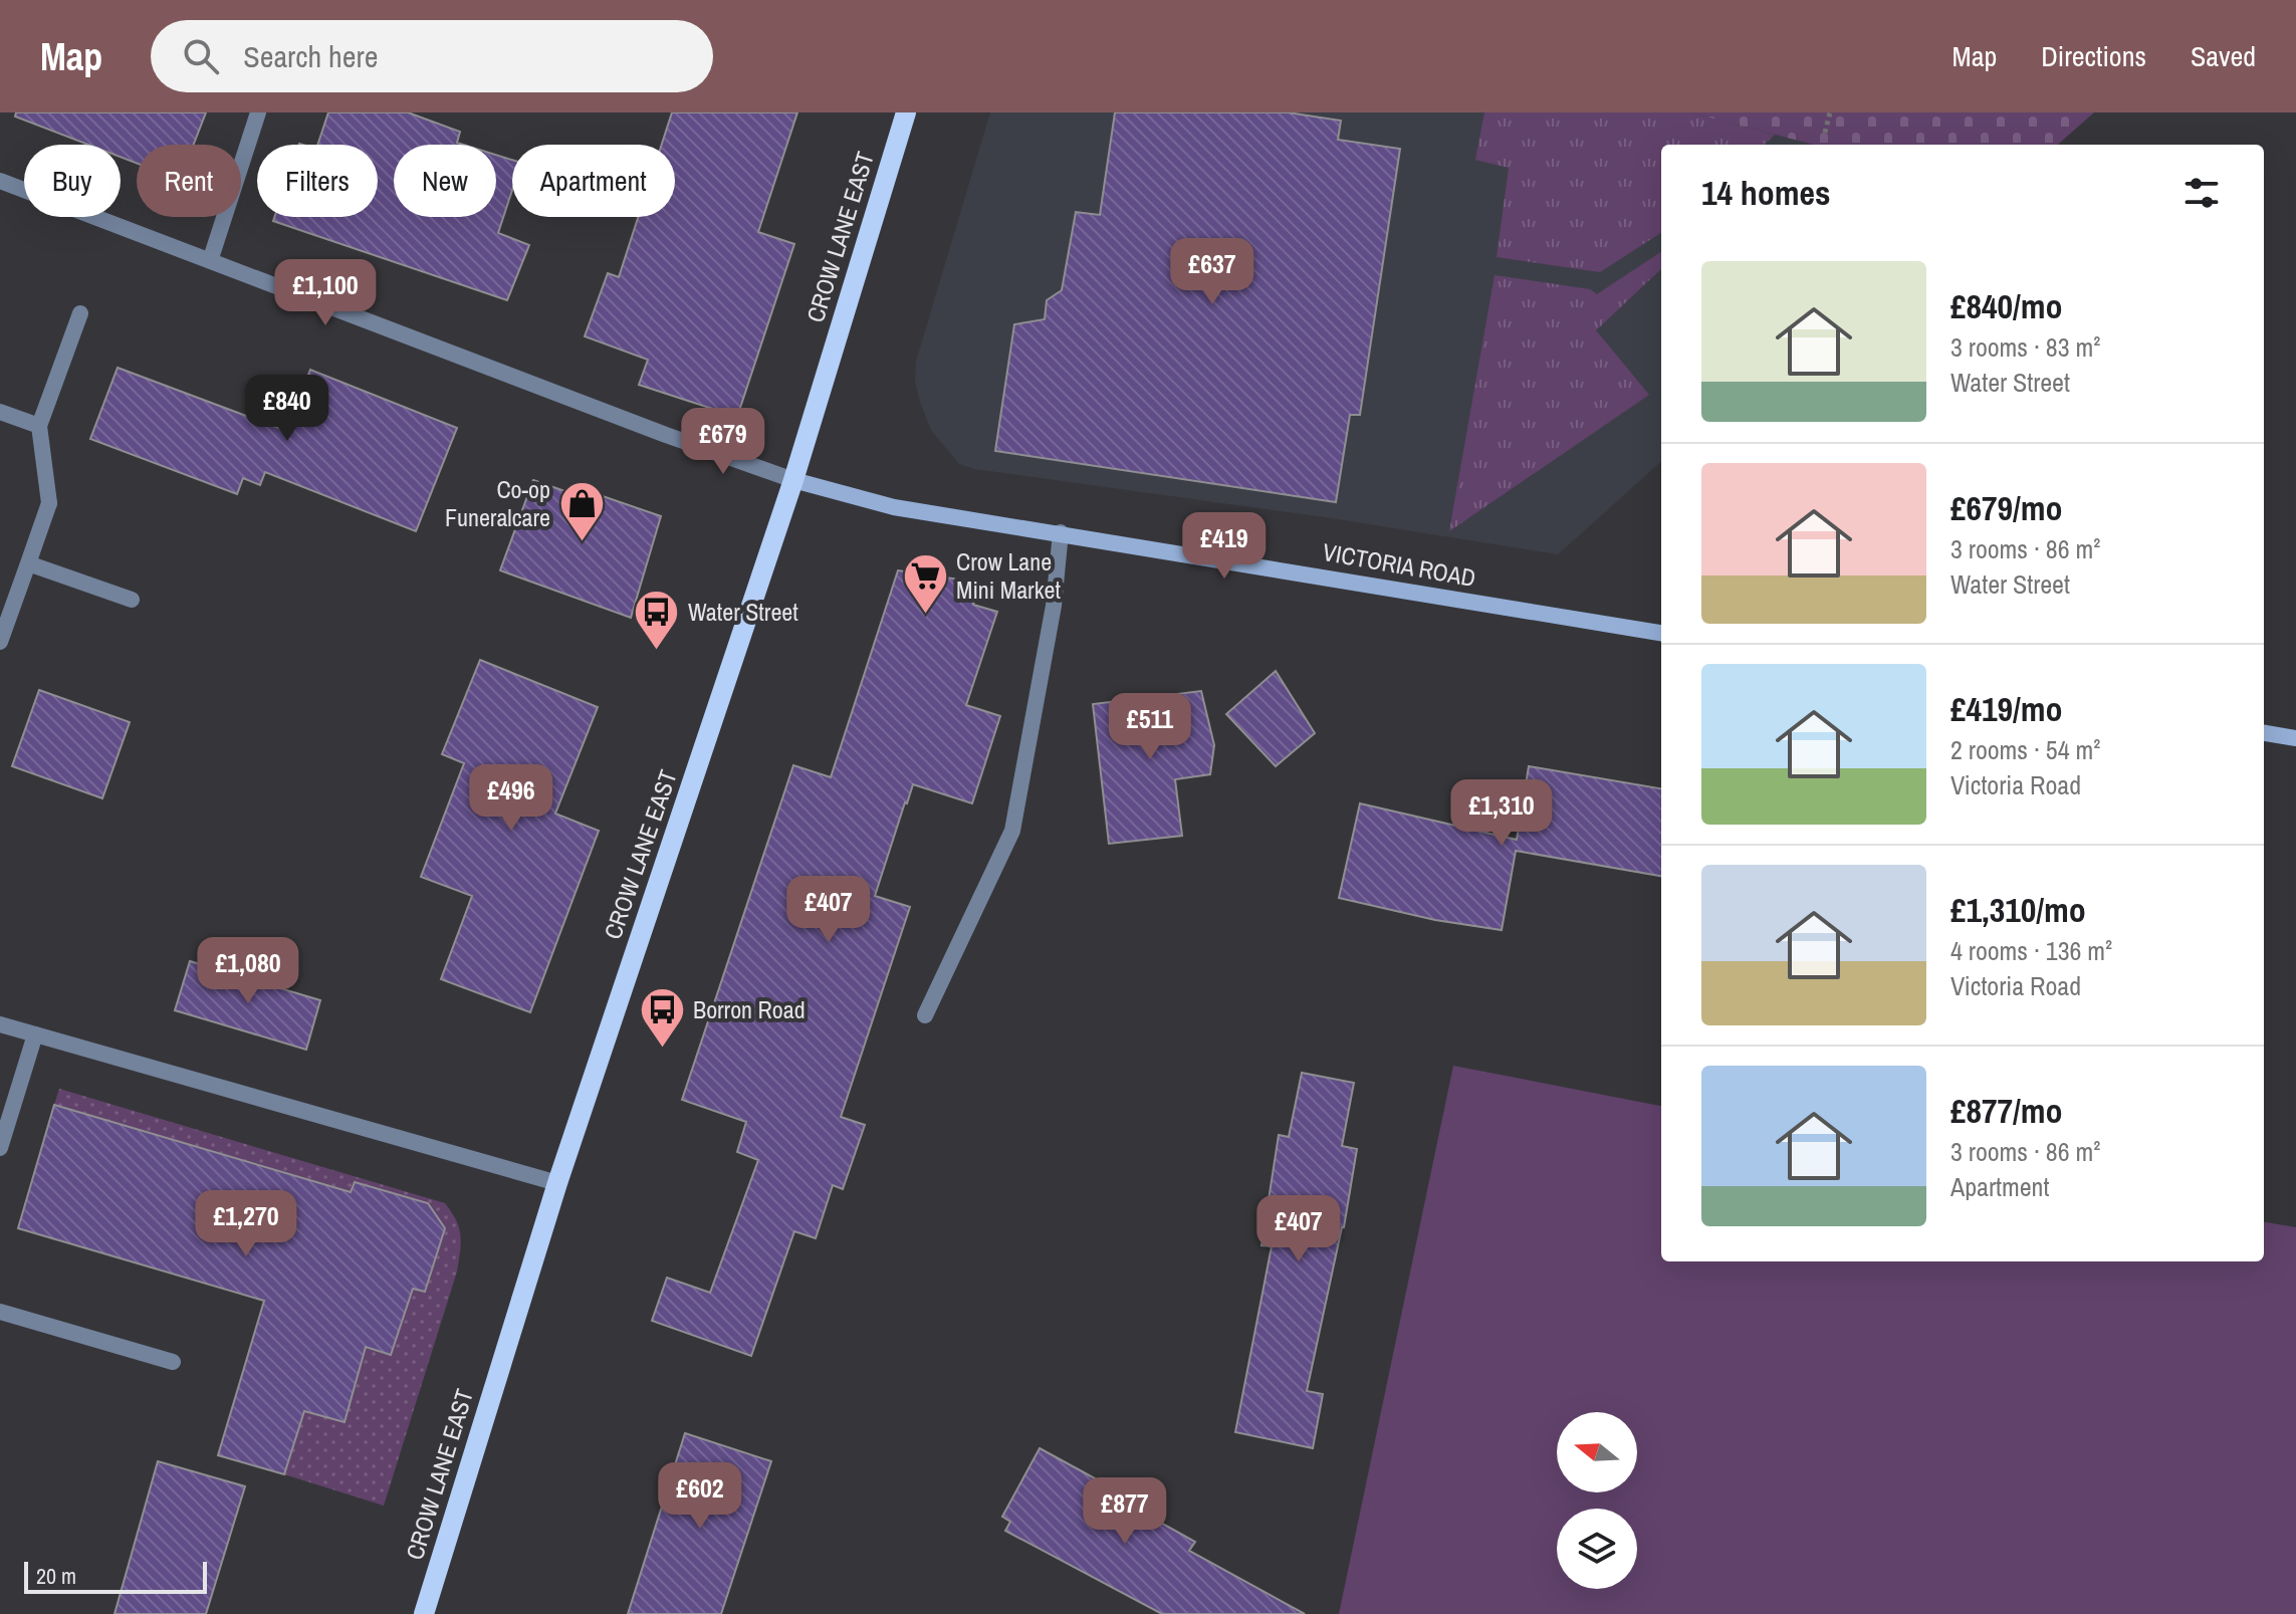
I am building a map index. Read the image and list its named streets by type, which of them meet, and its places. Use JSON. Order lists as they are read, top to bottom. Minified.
{"streets":{"main road":["CROW LANE EAST"],"street":["VICTORIA ROAD"]},"crossings":[["CROW LANE EAST","VICTORIA ROAD"]],"places":{"shop":["Co-op Funeralcare"],"supermarket":["Crow Lane Mini Market"],"bus stop":["Water Street","Borron Road"]},"scale_bar":"20 m","north":"left","page":{"header":"Map","search":"Search here","nav":["Map","Directions","Saved"],"chip":["Buy","Rent","Filters","New","Apartment"],"heading":"14 homes","price":["£637","£1,100","£840","£679","£419","£511","£496","£1,310","£407","£1,080","£1,270","£407","£602","£877"],"list":[{"name":"£840/mo","note":"3 rooms · 83 m² · Water Street"},{"name":"£679/mo","note":"3 rooms · 86 m² · Water Street"},{"name":"£419/mo","note":"2 rooms · 54 m² · Victoria Road"},{"name":"£1,310/mo","note":"4 rooms · 136 m² · Victoria Road"},{"name":"£877/mo","note":"3 rooms · 86 m² · Apartment"}],"scale":"20 m"}}
